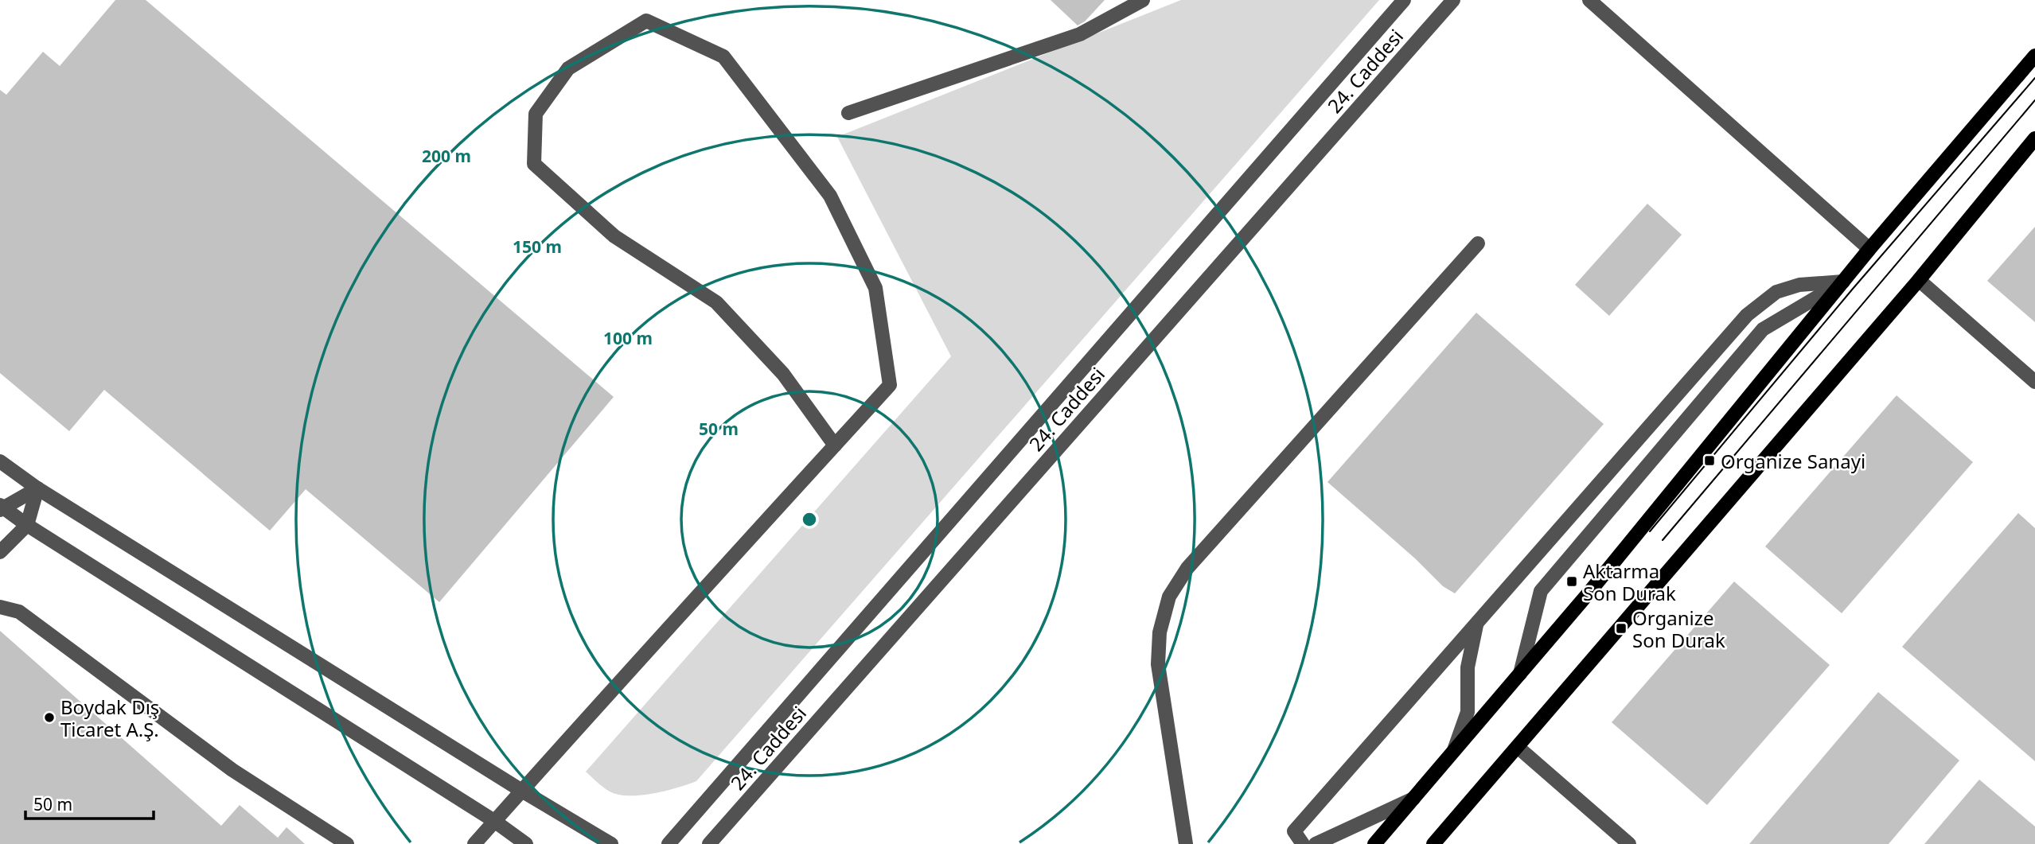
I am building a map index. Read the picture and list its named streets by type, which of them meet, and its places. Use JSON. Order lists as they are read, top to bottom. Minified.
{"streets":{"street":["24. Caddesi"]},"places":{"transit":["Organize Sanayi","Aktarma Son Durak","Organize Son Durak"],"other":["Boydak Dış Ticaret A.Ş."]},"scale_bar":"50 m","rings":["200 m","150 m","100 m","50 m"]}
